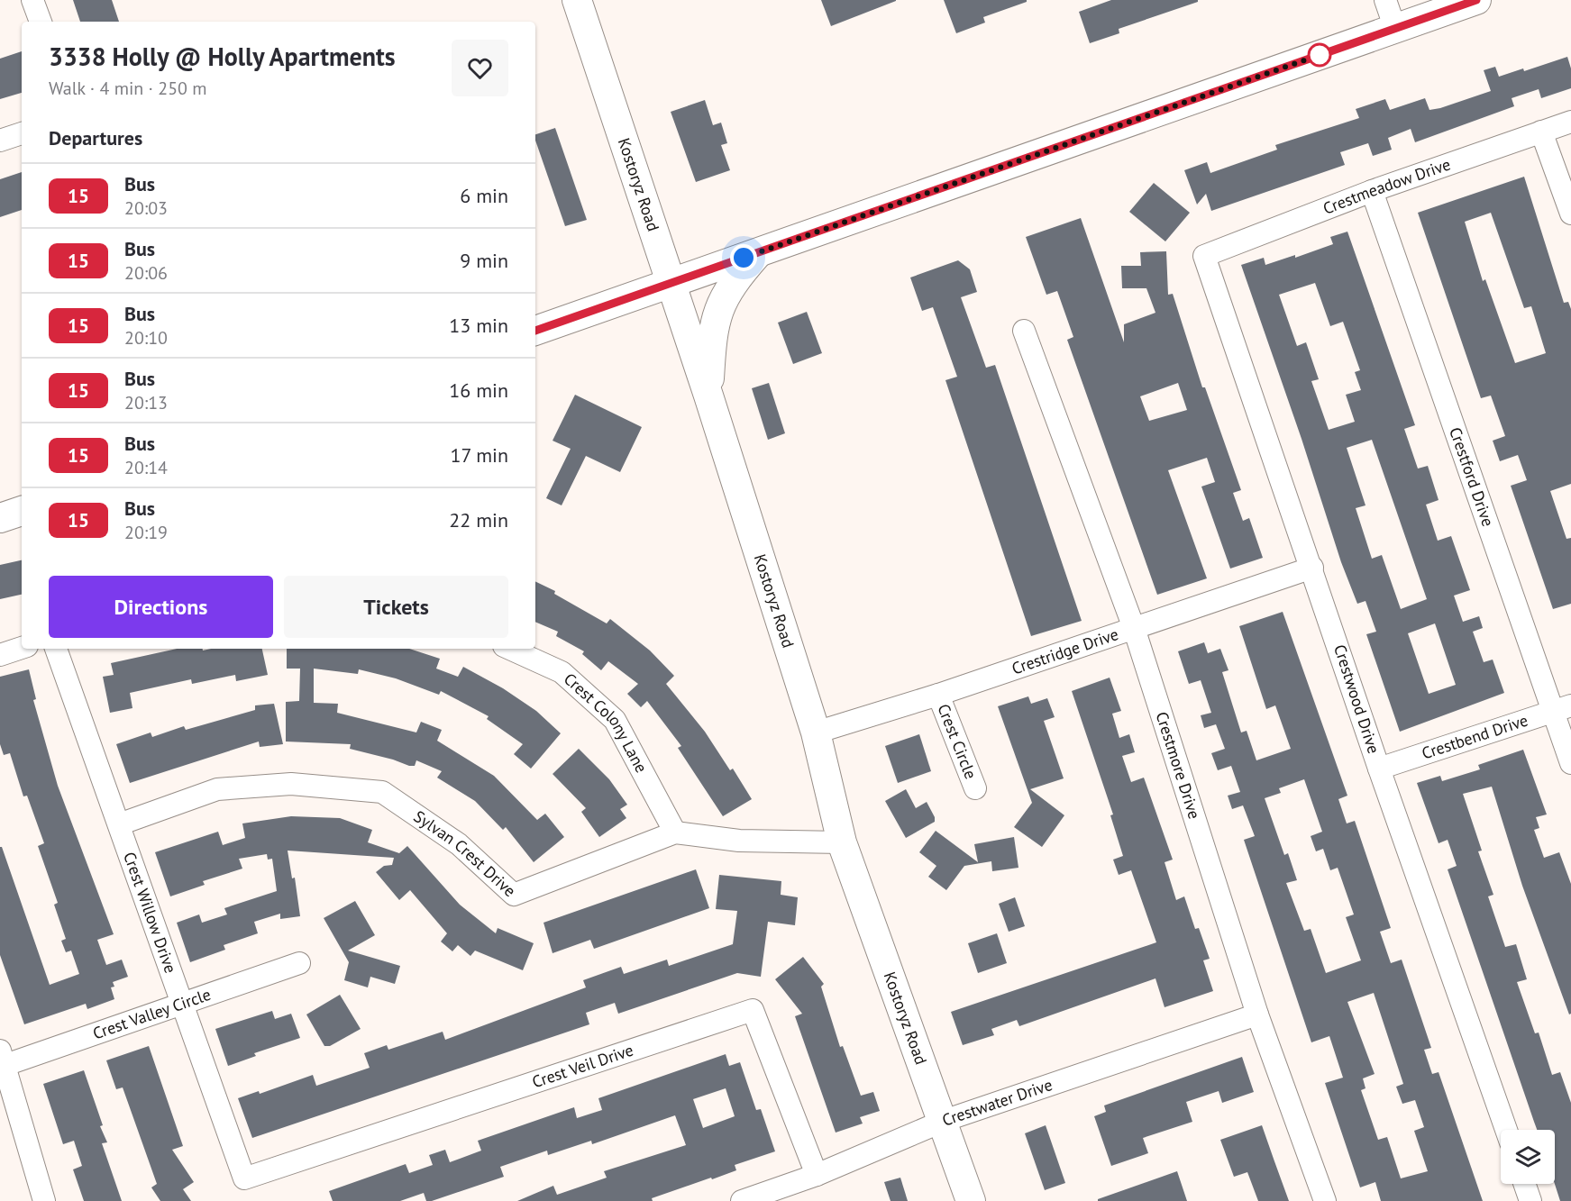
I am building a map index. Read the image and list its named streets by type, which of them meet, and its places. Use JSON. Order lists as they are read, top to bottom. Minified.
{"streets":{"main road":["Kostoryz Road"],"street":["Crestmeadow Drive","Crestford Drive","Crestridge Drive","Crestwood Drive","Crest Colony Lane","Crestbend Drive","Crest Circle","Crestmore Drive","Sylvan Crest Drive","Crest Willow Drive","Crest Valley Circle","Crest Veil Drive","Crestwater Drive"]},"crossings":[["Kostoryz Road","Crestridge Drive"],["Kostoryz Road","Sylvan Crest Drive"],["Kostoryz Road","Crestwater Drive"],["Crestmeadow Drive","Crestford Drive"],["Crestmeadow Drive","Crestwood Drive"],["Crestford Drive","Crestbend Drive"],["Crestridge Drive","Crestwood Drive"],["Crestridge Drive","Crest Circle"],["Crestridge Drive","Crestmore Drive"],["Crestwood Drive","Crestbend Drive"],["Crest Colony Lane","Sylvan Crest Drive"],["Crestmore Drive","Crestwater Drive"],["Sylvan Crest Drive","Crest Willow Drive"],["Crest Willow Drive","Crest Valley Circle"],["Crest Willow Drive","Crest Veil Drive"],["Crest Veil Drive","Crestwater Drive"]],"lines":["bus line 15"],"page":{"heading":[["3338 Holly @ Holly Apartments","Walk · 4 min · 250 m"],"Departures"],"list":[{"mark":"15","name":"Bus","note":"20:03","value":"6 min"},{"mark":"15","name":"Bus","note":"20:06","value":"9 min"},{"mark":"15","name":"Bus","note":"20:10","value":"13 min"},{"mark":"15","name":"Bus","note":"20:13","value":"16 min"},{"mark":"15","name":"Bus","note":"20:14","value":"17 min"},{"mark":"15","name":"Bus","note":"20:19","value":"22 min"}],"buttons":["Directions","Tickets"]}}
